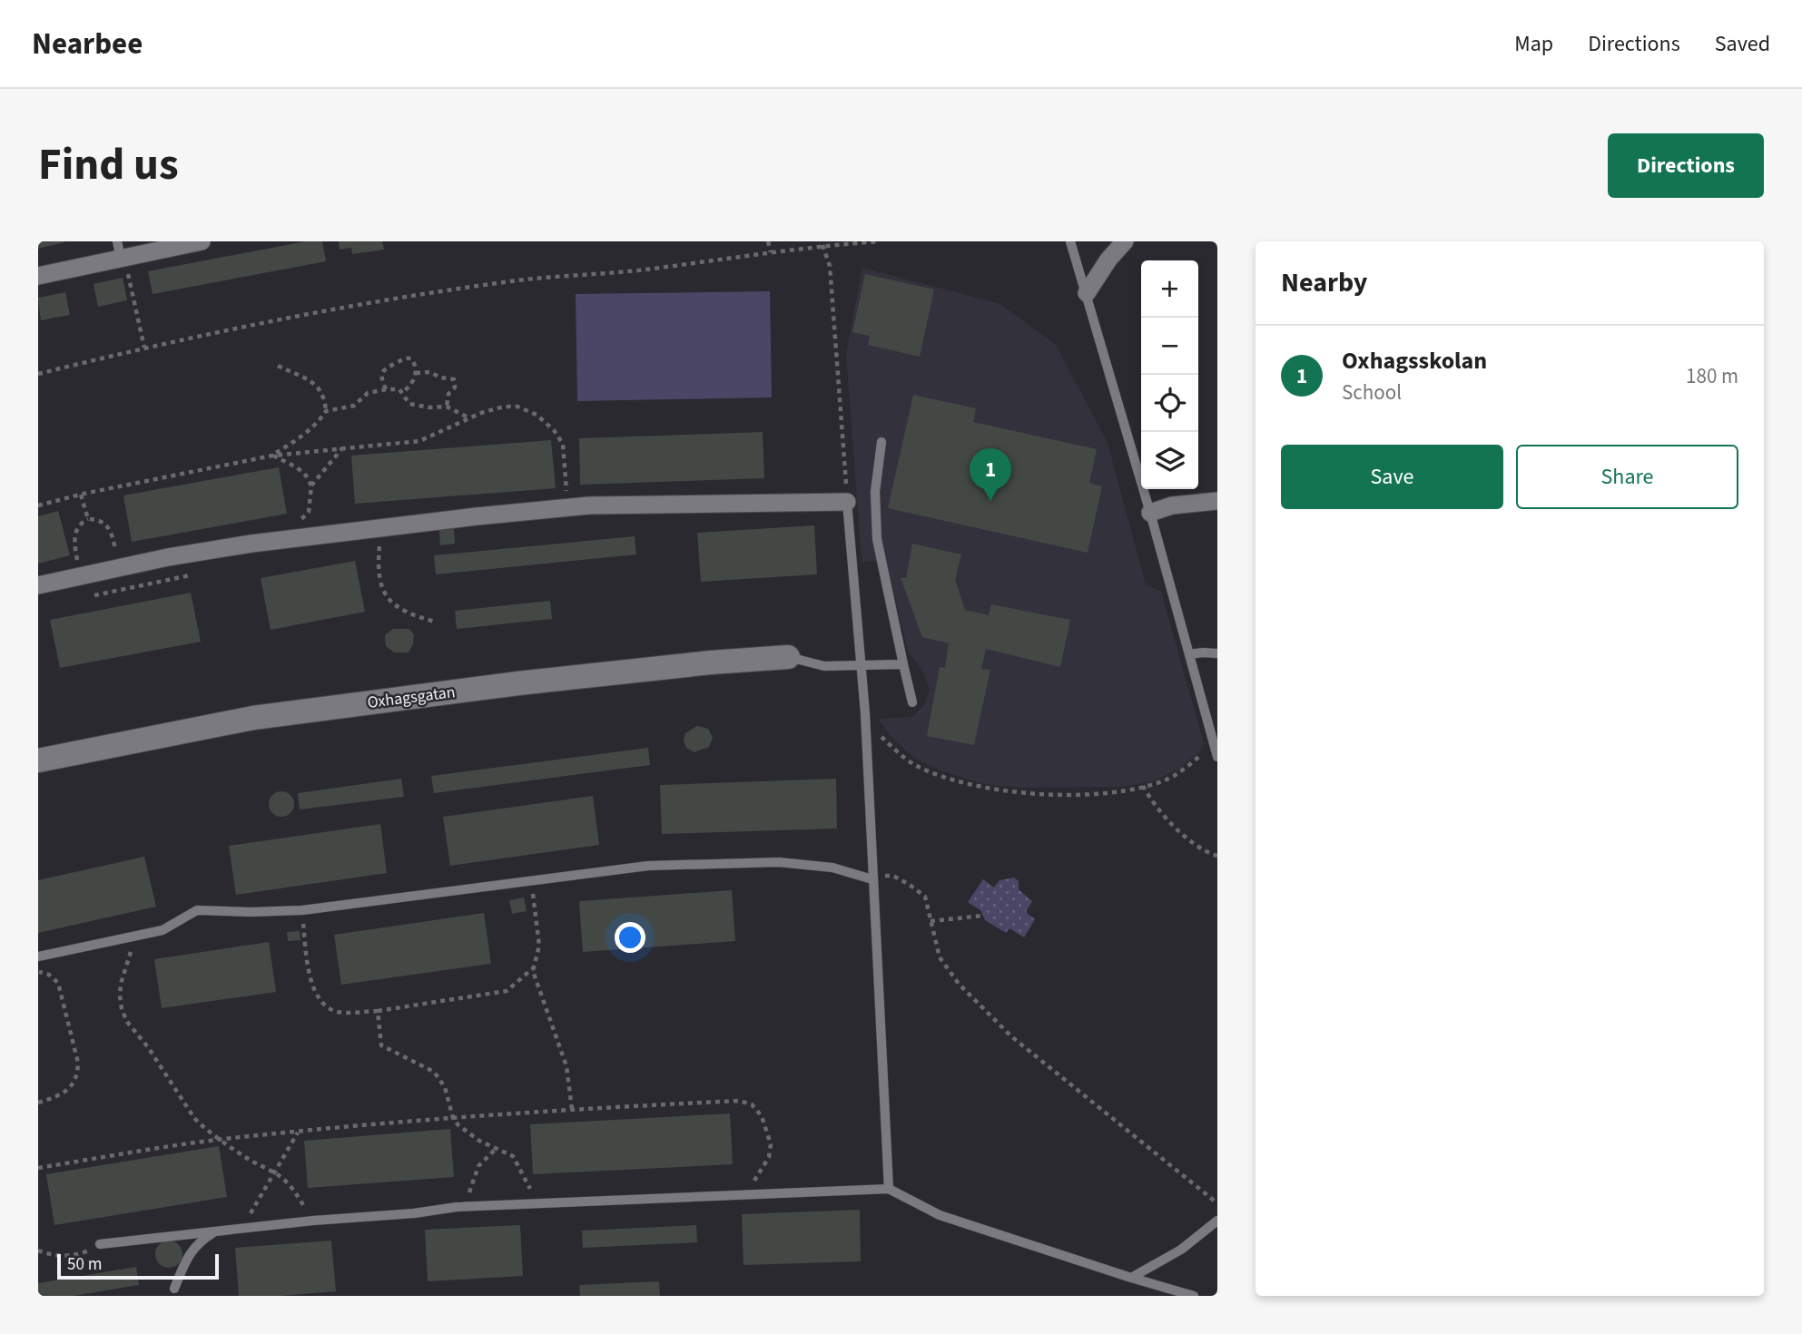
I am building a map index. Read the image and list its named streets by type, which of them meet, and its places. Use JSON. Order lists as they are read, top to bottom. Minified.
{"streets":{"street":["Oxhagsgatan"]},"scale_bar":"50 m","page":{"header":"Nearbee","nav":["Map","Directions","Saved"],"title":"Find us","buttons":["Directions",["Save","Share"]],"heading":"Nearby","map_buttons":["+","−"],"list":[{"mark":"1","name":"Oxhagsskolan","note":"School","value":"180 m"}],"pins":"1","scale":"50 m"}}
